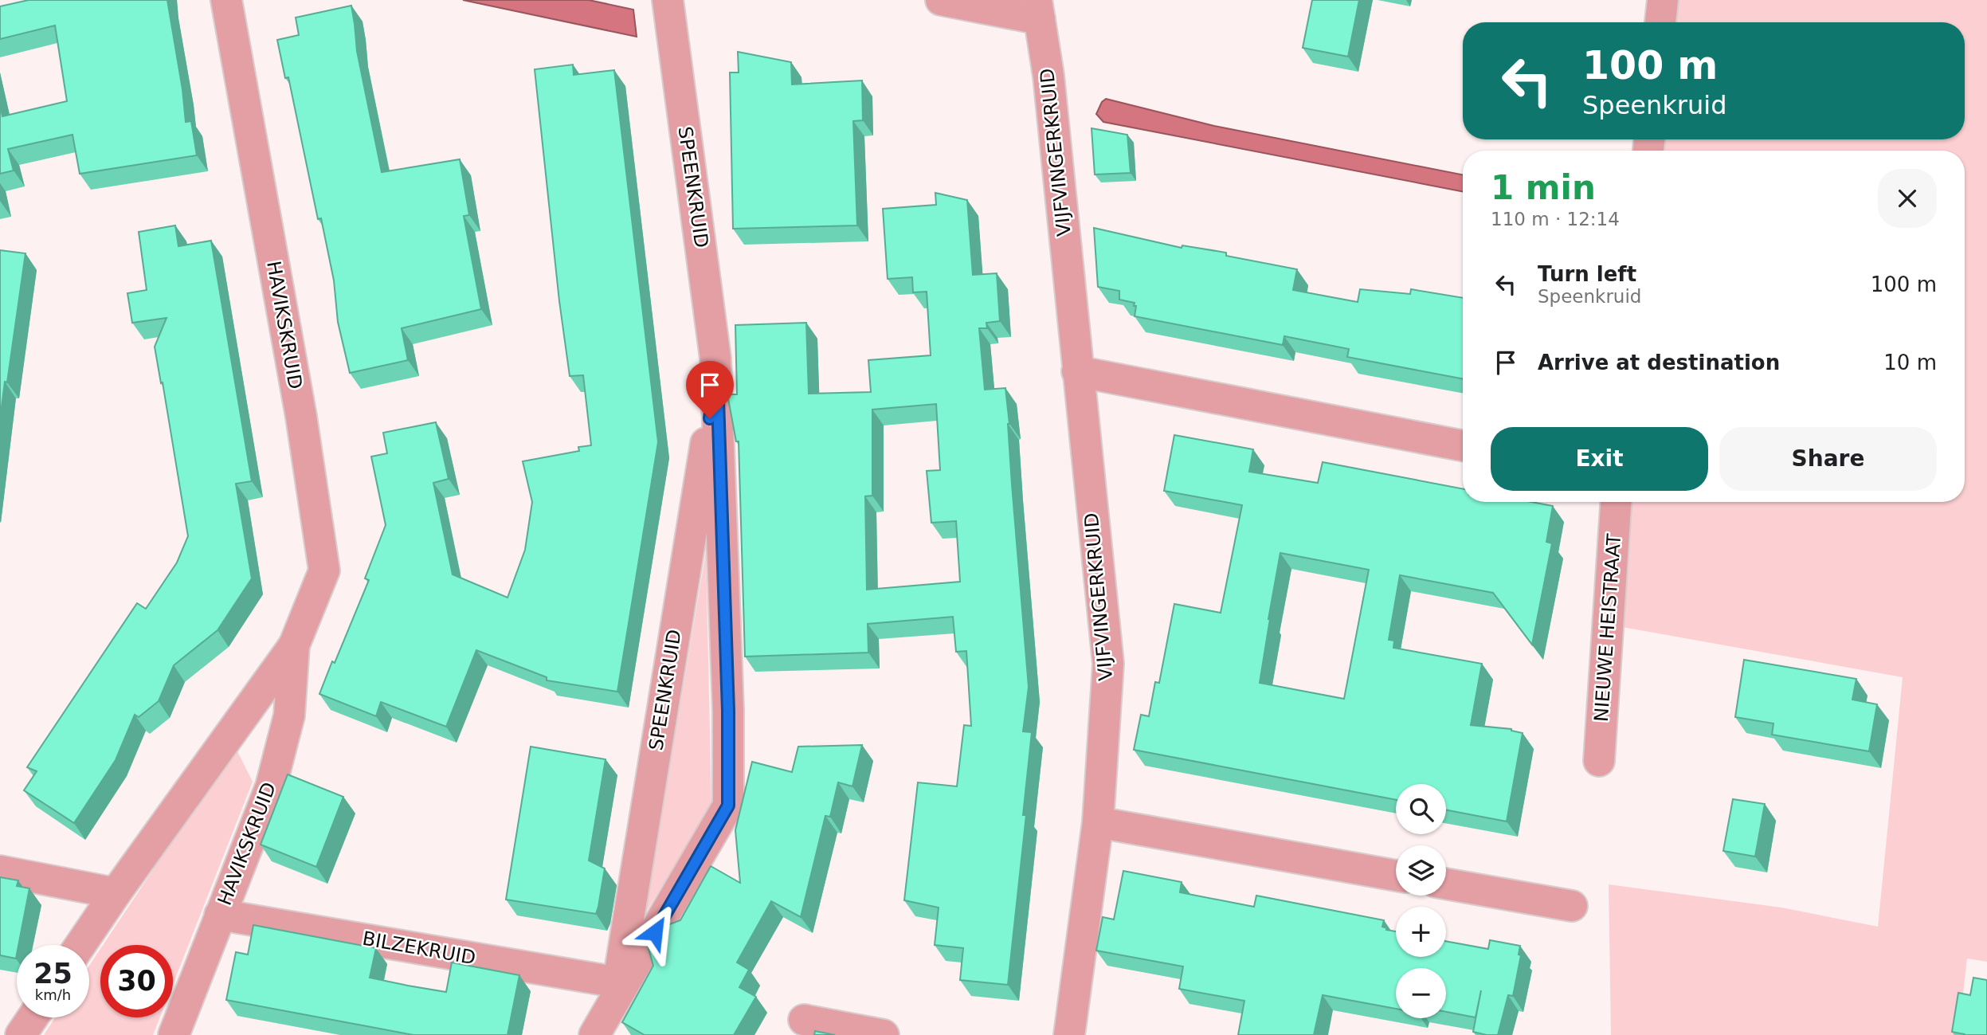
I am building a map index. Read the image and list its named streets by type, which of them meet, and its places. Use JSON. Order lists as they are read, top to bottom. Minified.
{"streets":{"street":["VIJFVINGERKRUID","SPEENKRUID","HAVIKSKRUID","NIEUWE HEISTRAAT","BILZEKRUID"]},"crossings":[["SPEENKRUID","BILZEKRUID"],["HAVIKSKRUID","BILZEKRUID"]],"page":{"turn":["100 m","Speenkruid"],"heading":["1 min","110 m · 12:14"],"list":[{"name":"Turn left","note":"Speenkruid","value":"100 m"},{"name":"Arrive at destination","value":"10 m"}],"buttons":["Exit","Share"],"map_buttons":["+","−"],"speed":"25 km/h","limit":"30"}}
